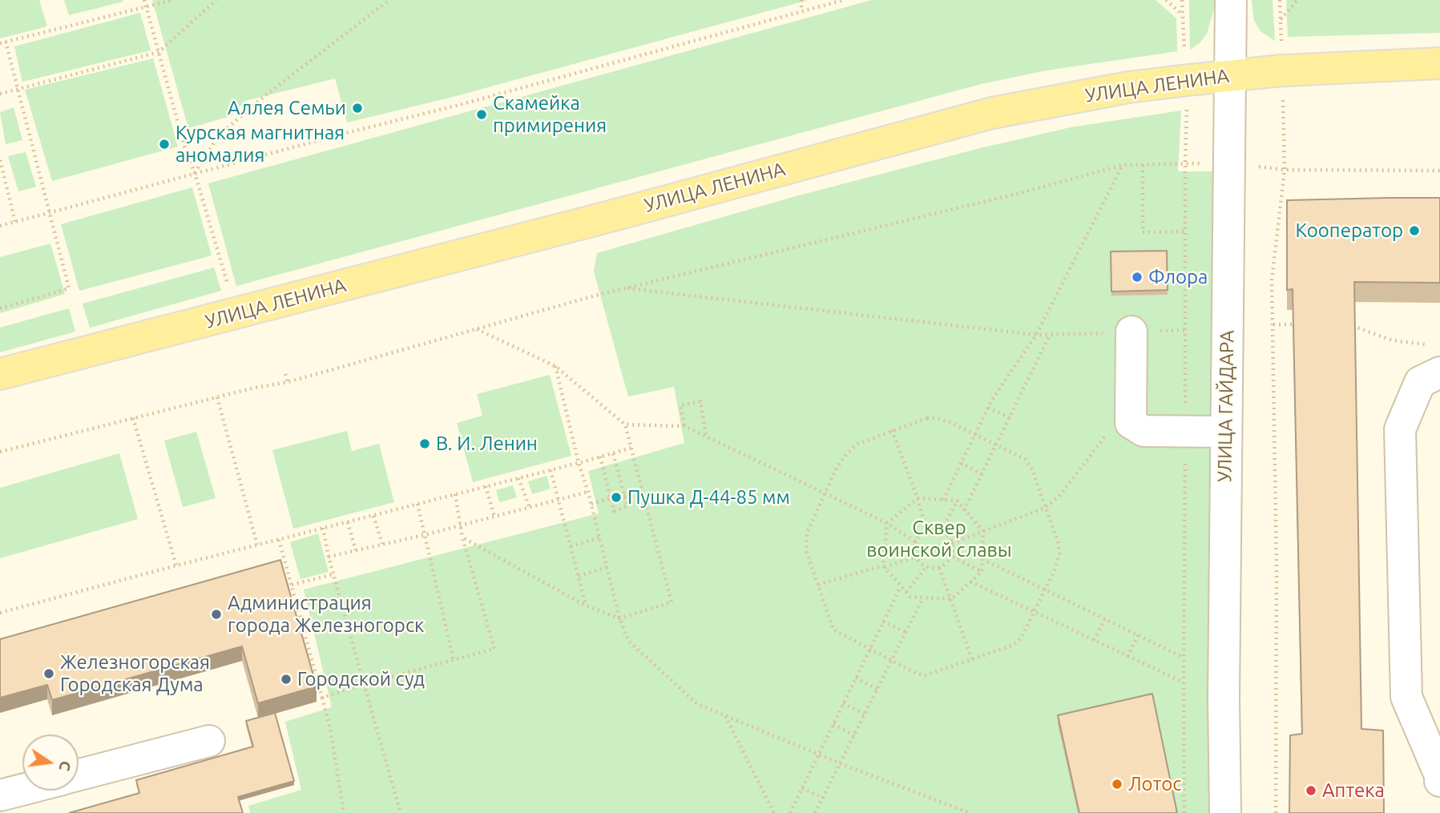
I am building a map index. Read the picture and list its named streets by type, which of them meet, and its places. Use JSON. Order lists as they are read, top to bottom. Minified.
{"streets":{"main road":["УЛИЦА ЛЕНИНА"],"street":["УЛИЦА ГАЙДАРА"]},"crossings":[["УЛИЦА ЛЕНИНА","УЛИЦА ГАЙДАРА"]],"parks":["Сквер воинской славы"],"places":["Аллея Семьи","Скамейка примирения","Курская магнитная аномалия","Кооператор","Флора","В. И. Ленин","Пушка Д-44-85 мм","Администрация города Железногорск","Железногорская Городская Дума","Городской суд","Лотос","Аптека"],"north":"right"}
